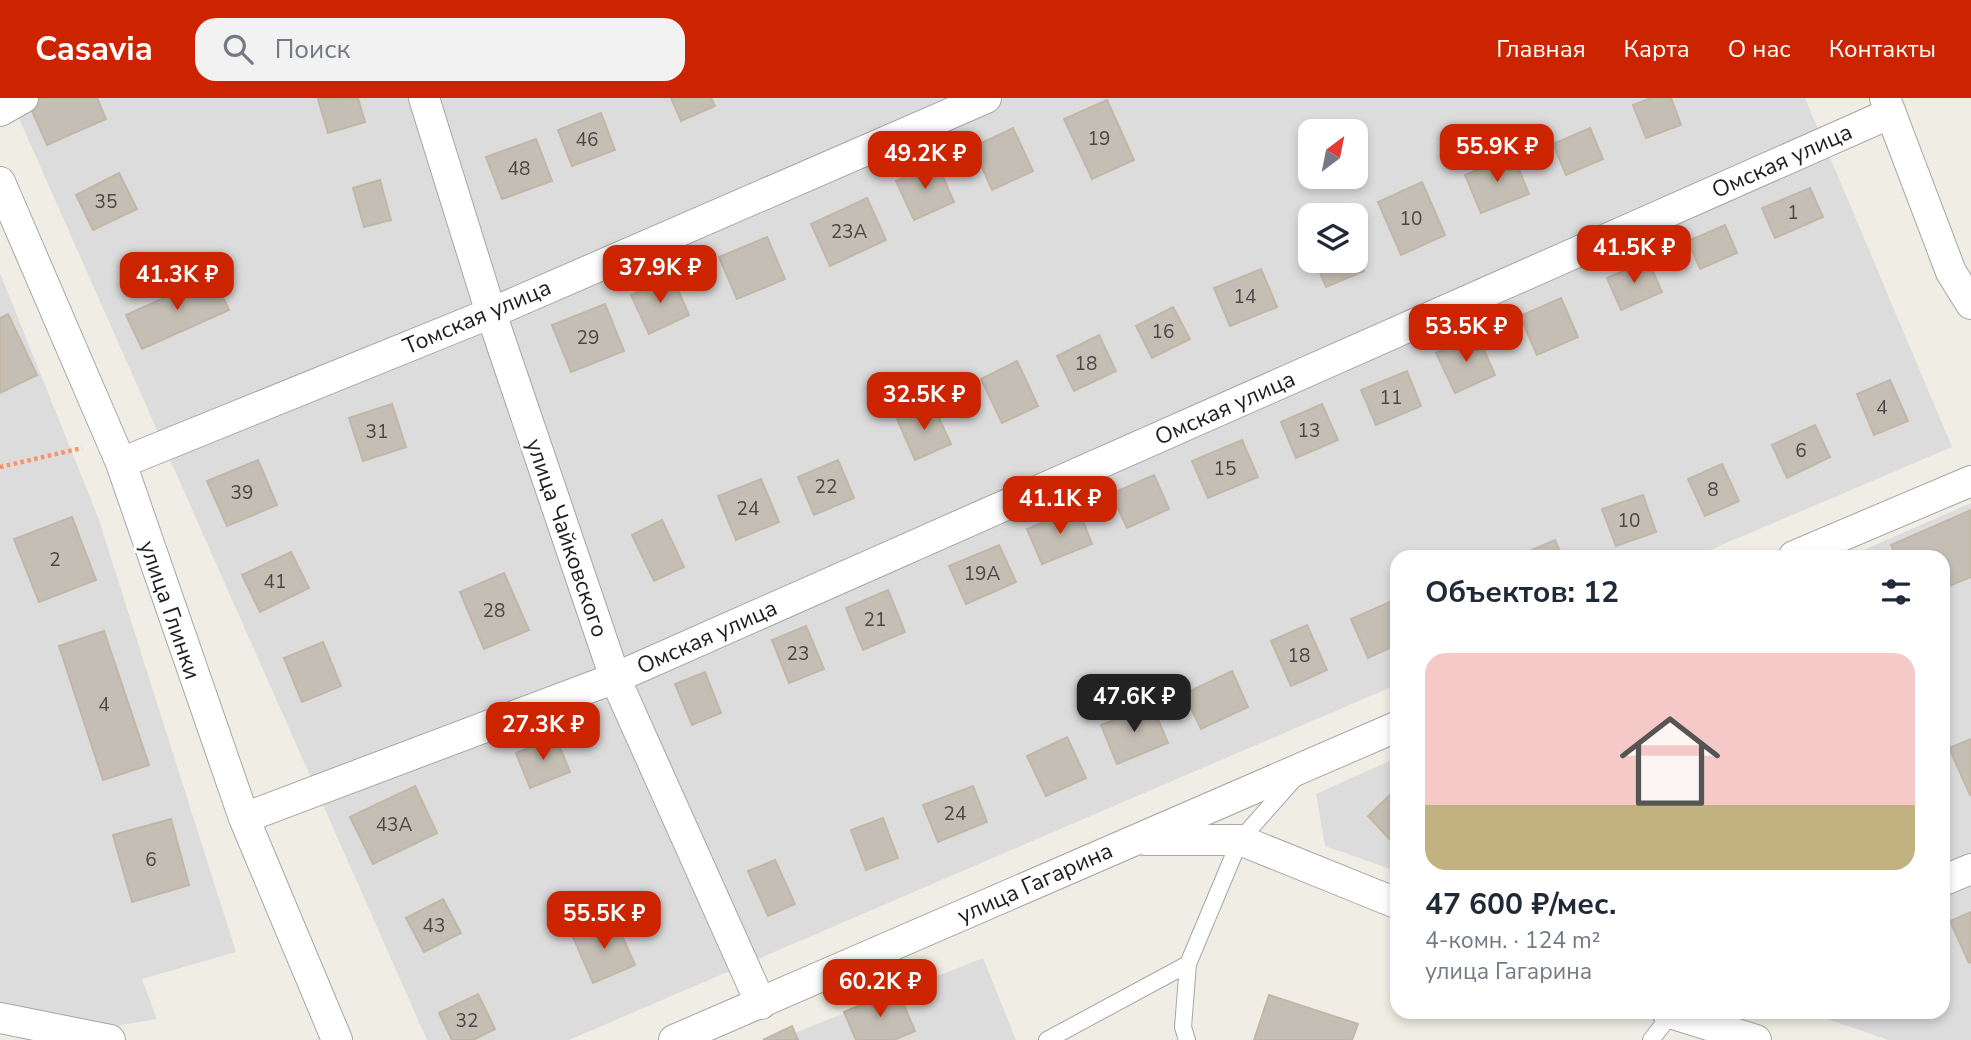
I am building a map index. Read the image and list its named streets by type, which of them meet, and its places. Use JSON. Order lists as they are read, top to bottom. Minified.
{"streets":{"street":["Омская улица","Томская улица","улица Чайковского","улица Глинки","улица Гагарина"]},"crossings":[["Омская улица","улица Чайковского"],["Омская улица","улица Глинки"],["Томская улица","улица Чайковского"],["Томская улица","улица Глинки"],["улица Чайковского","улица Гагарина"]],"house_numbers":["19","46","48","35","1","10","23А","14","16","29","18","11","4","13","31","6","15","22","8","39","24","10","2","19А","41","28","21","23","18","4","24","43А","6","43","32"],"north":"top right","page":{"header":"Casavia","search":"Поиск","nav":["Главная","Карта","О нас","Контакты"],"price":["55.9K ₽","49.2K ₽","41.5K ₽","37.9K ₽","41.3K ₽","53.5K ₽","32.5K ₽","41.1K ₽","47.6K ₽","27.3K ₽","55.5K ₽","60.2K ₽"],"heading":"Объектов: 12","list":[{"name":"47 600 ₽/мес.","note":"4-комн. · 124 m² · улица Гагарина"}]}}
